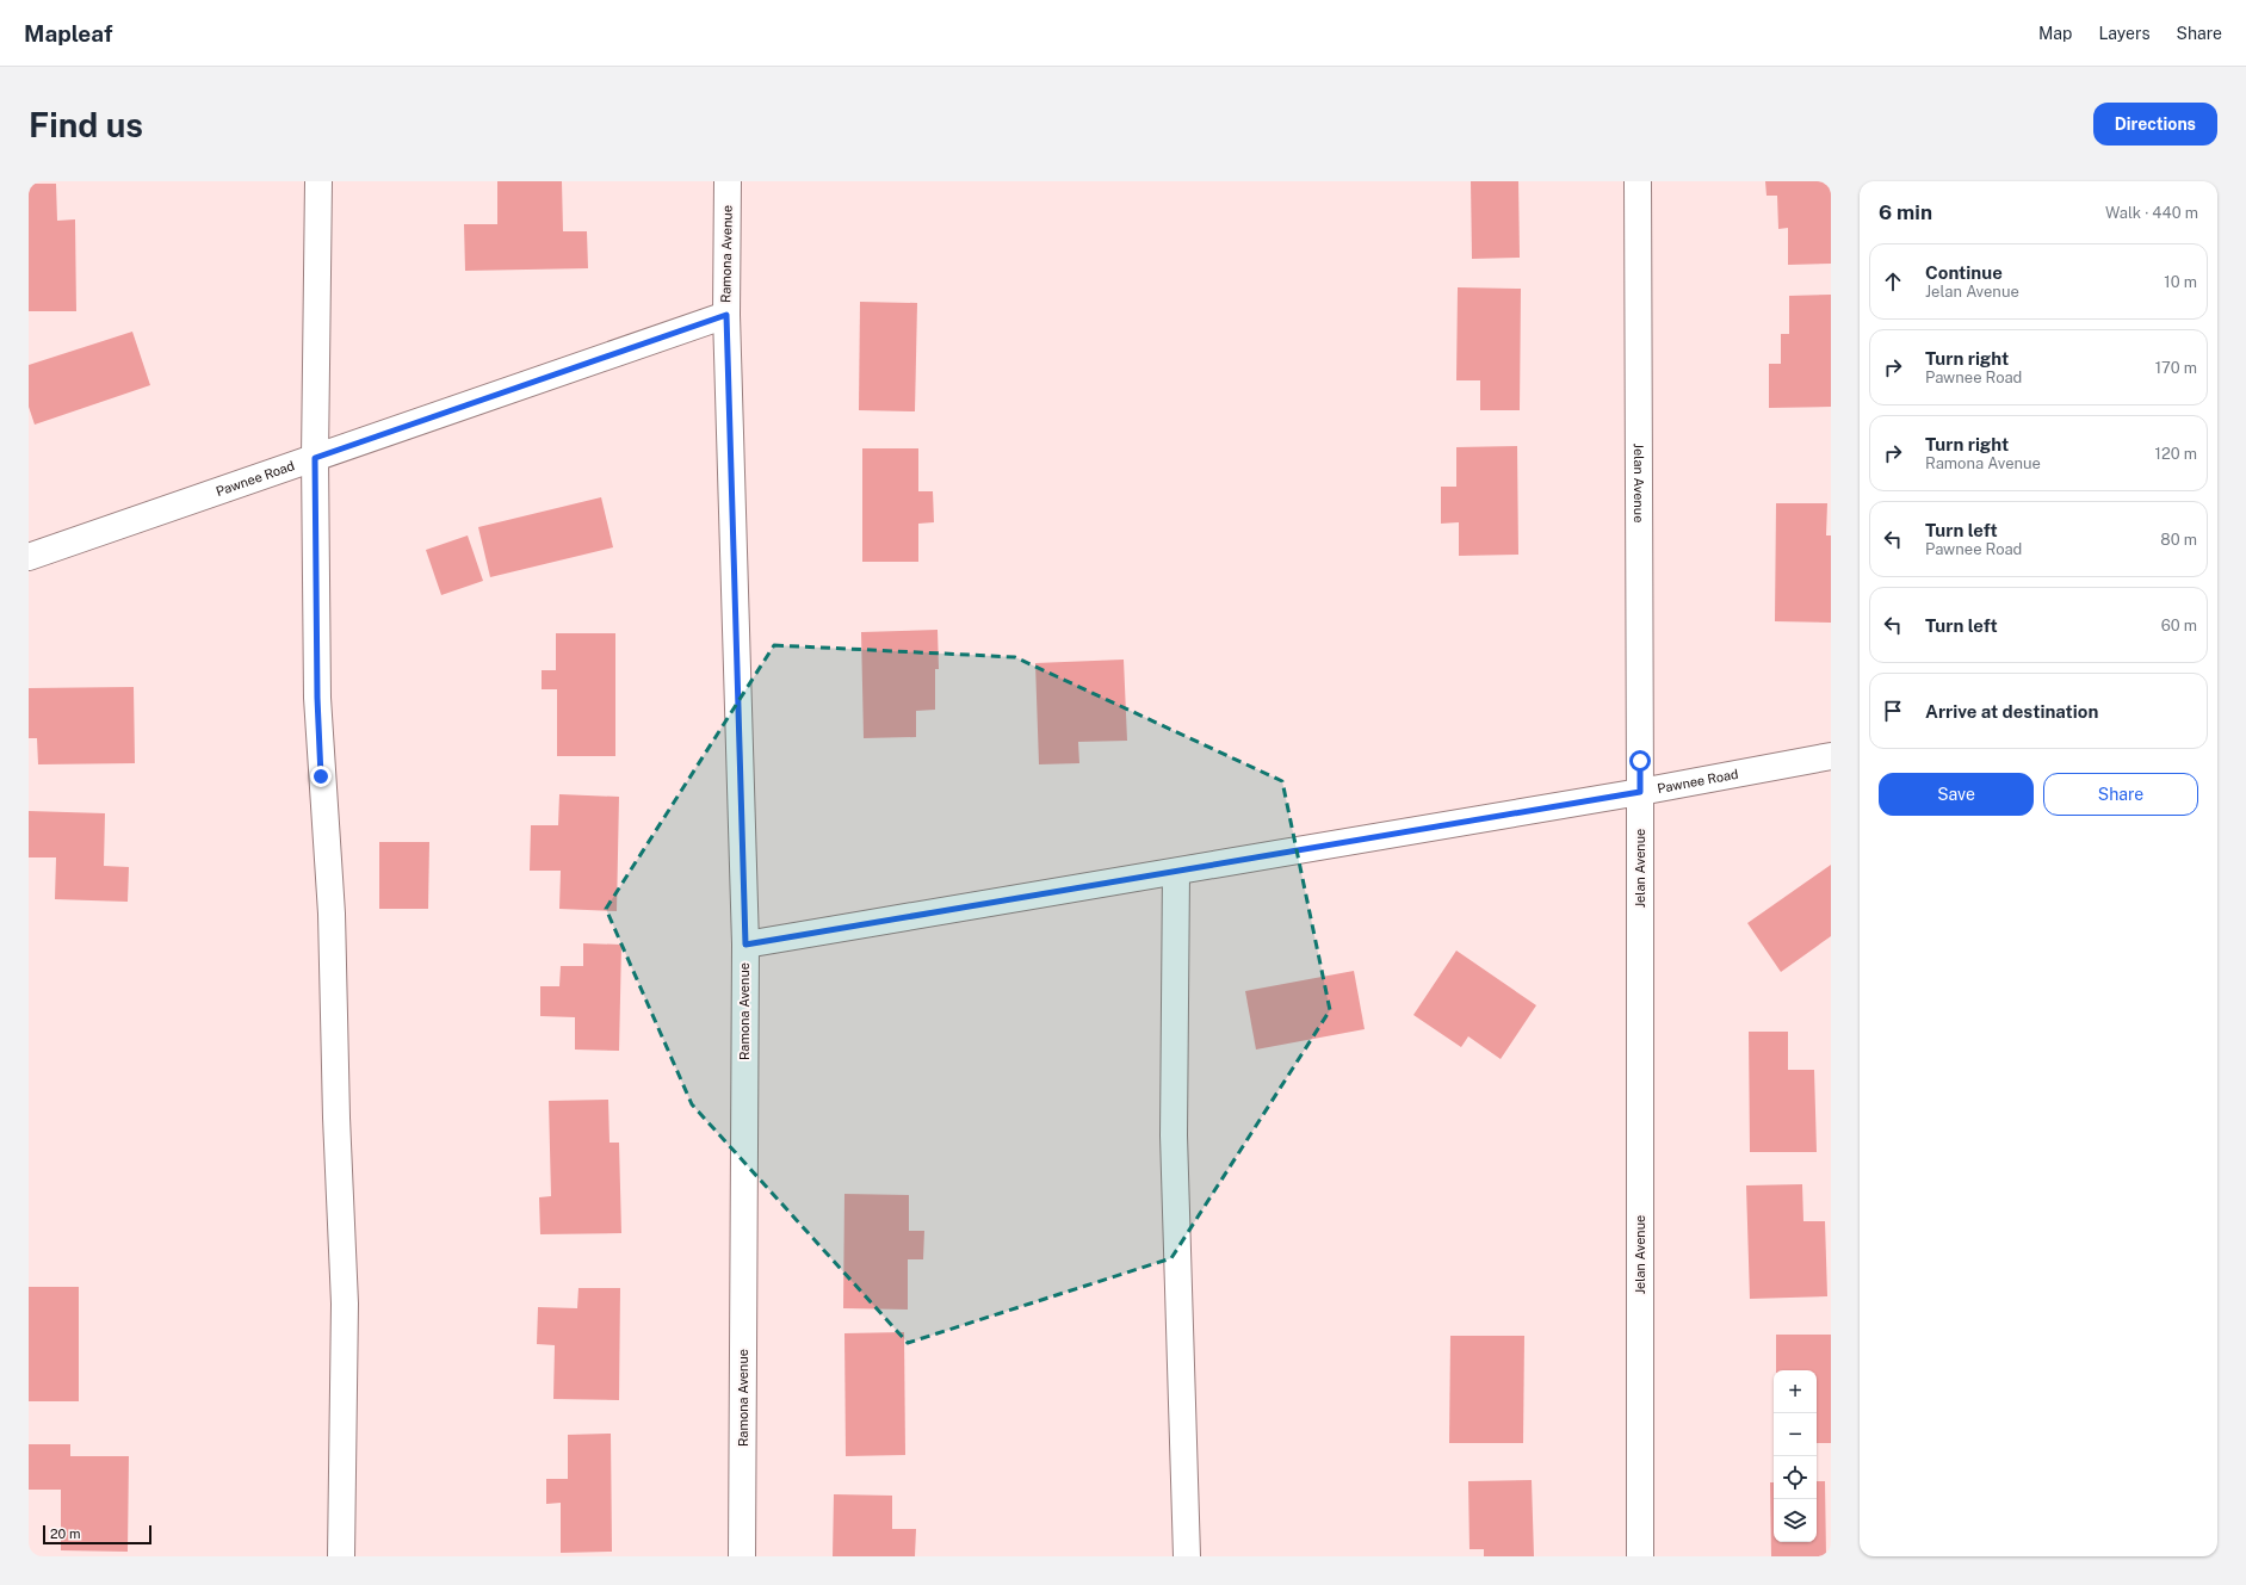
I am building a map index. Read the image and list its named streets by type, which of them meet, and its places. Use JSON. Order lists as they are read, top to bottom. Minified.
{"streets":{"street":["Ramona Avenue","Pawnee Road","Jelan Avenue"]},"crossings":[["Ramona Avenue","Pawnee Road"],["Pawnee Road","Jelan Avenue"]],"scale_bar":"20 m","page":{"header":"Mapleaf","nav":["Map","Layers","Share"],"buttons":["Directions",["Save","Share"]],"title":"Find us","heading":["6 min","Walk · 440 m"],"list":[["Continue","Jelan Avenue","10 m"],["Turn right","Pawnee Road","170 m"],["Turn right","Ramona Avenue","120 m"],["Turn left","Pawnee Road","80 m"],["Turn left","60 m"],"Arrive at destination"],"map_buttons":["+","−"],"scale":"20 m"}}
